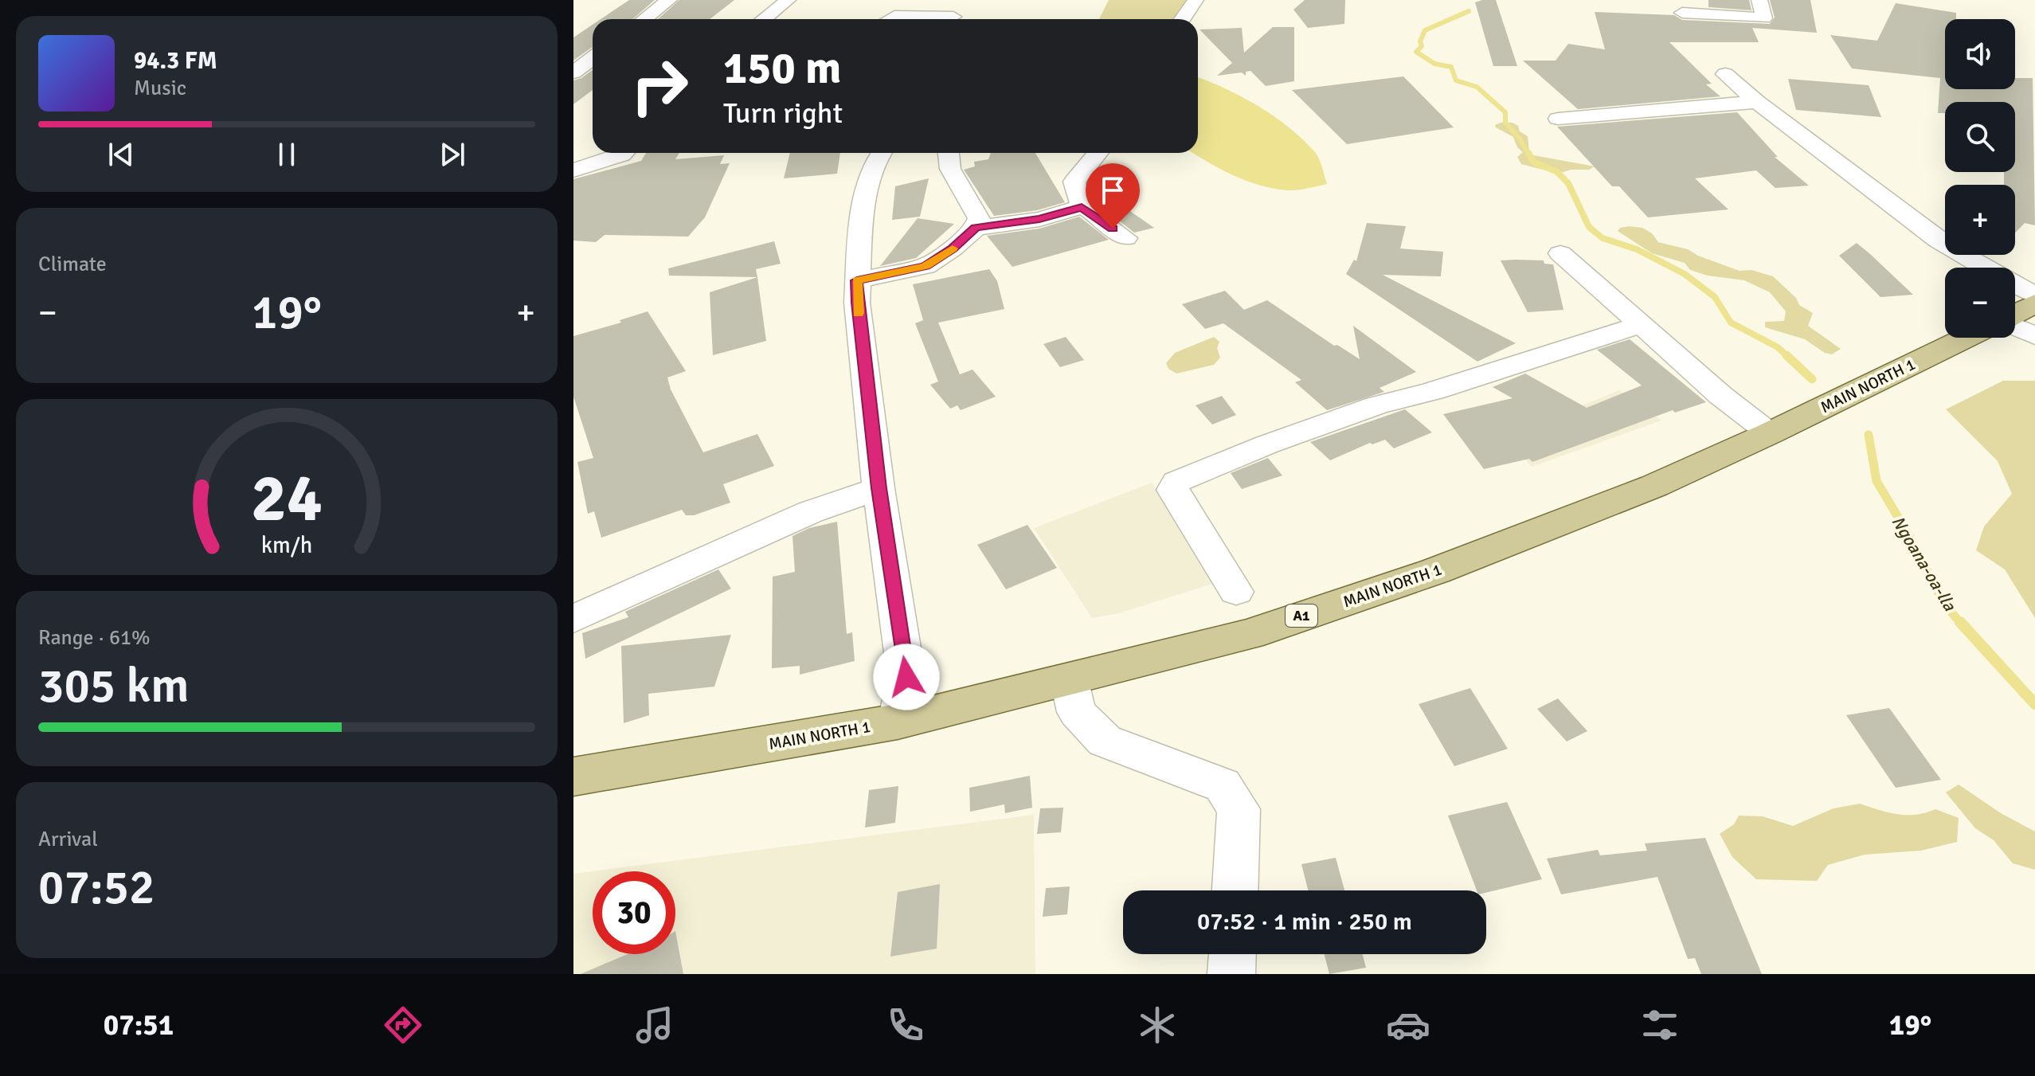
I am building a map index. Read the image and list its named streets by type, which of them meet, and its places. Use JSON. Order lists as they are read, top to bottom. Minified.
{"streets":{"main road":["MAIN NORTH 1","A1"]},"water":["Ngoana-oa-lla"],"page":{"map_buttons":["+","−"],"turn":["150 m","Turn right"],"song":["94.3 FM","Music"],"tile":["Climate",["Range · 61%","305 km"],["Arrival","07:52"]],"heat":["−","19°","+"],"limit":"30","trip":"07:52 · 1 min · 250 m","tabs":["07:51","19°"],"gauge":["24","km/h"]}}
